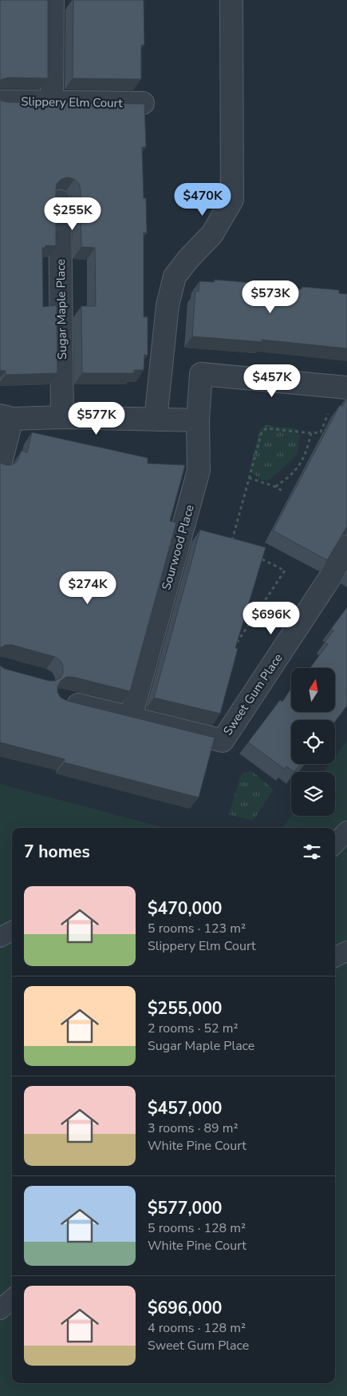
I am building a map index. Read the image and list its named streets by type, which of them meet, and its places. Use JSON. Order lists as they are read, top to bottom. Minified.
{"streets":{"street":["Slippery Elm Court","Sugar Maple Place","Sourwood Place","Sweet Gum Place"]},"crossings":[["Sourwood Place","Sweet Gum Place"]],"north":"top","page":{"price":["$470K","$255K","$573K","$457K","$577K","$274K","$696K"],"heading":"7 homes","list":[{"name":"$470,000","note":"5 rooms · 123 m² · Slippery Elm Court"},{"name":"$255,000","note":"2 rooms · 52 m² · Sugar Maple Place"},{"name":"$457,000","note":"3 rooms · 89 m² · White Pine Court"},{"name":"$577,000","note":"5 rooms · 128 m² · White Pine Court"},{"name":"$696,000","note":"4 rooms · 128 m² · Sweet Gum Place"}]}}
